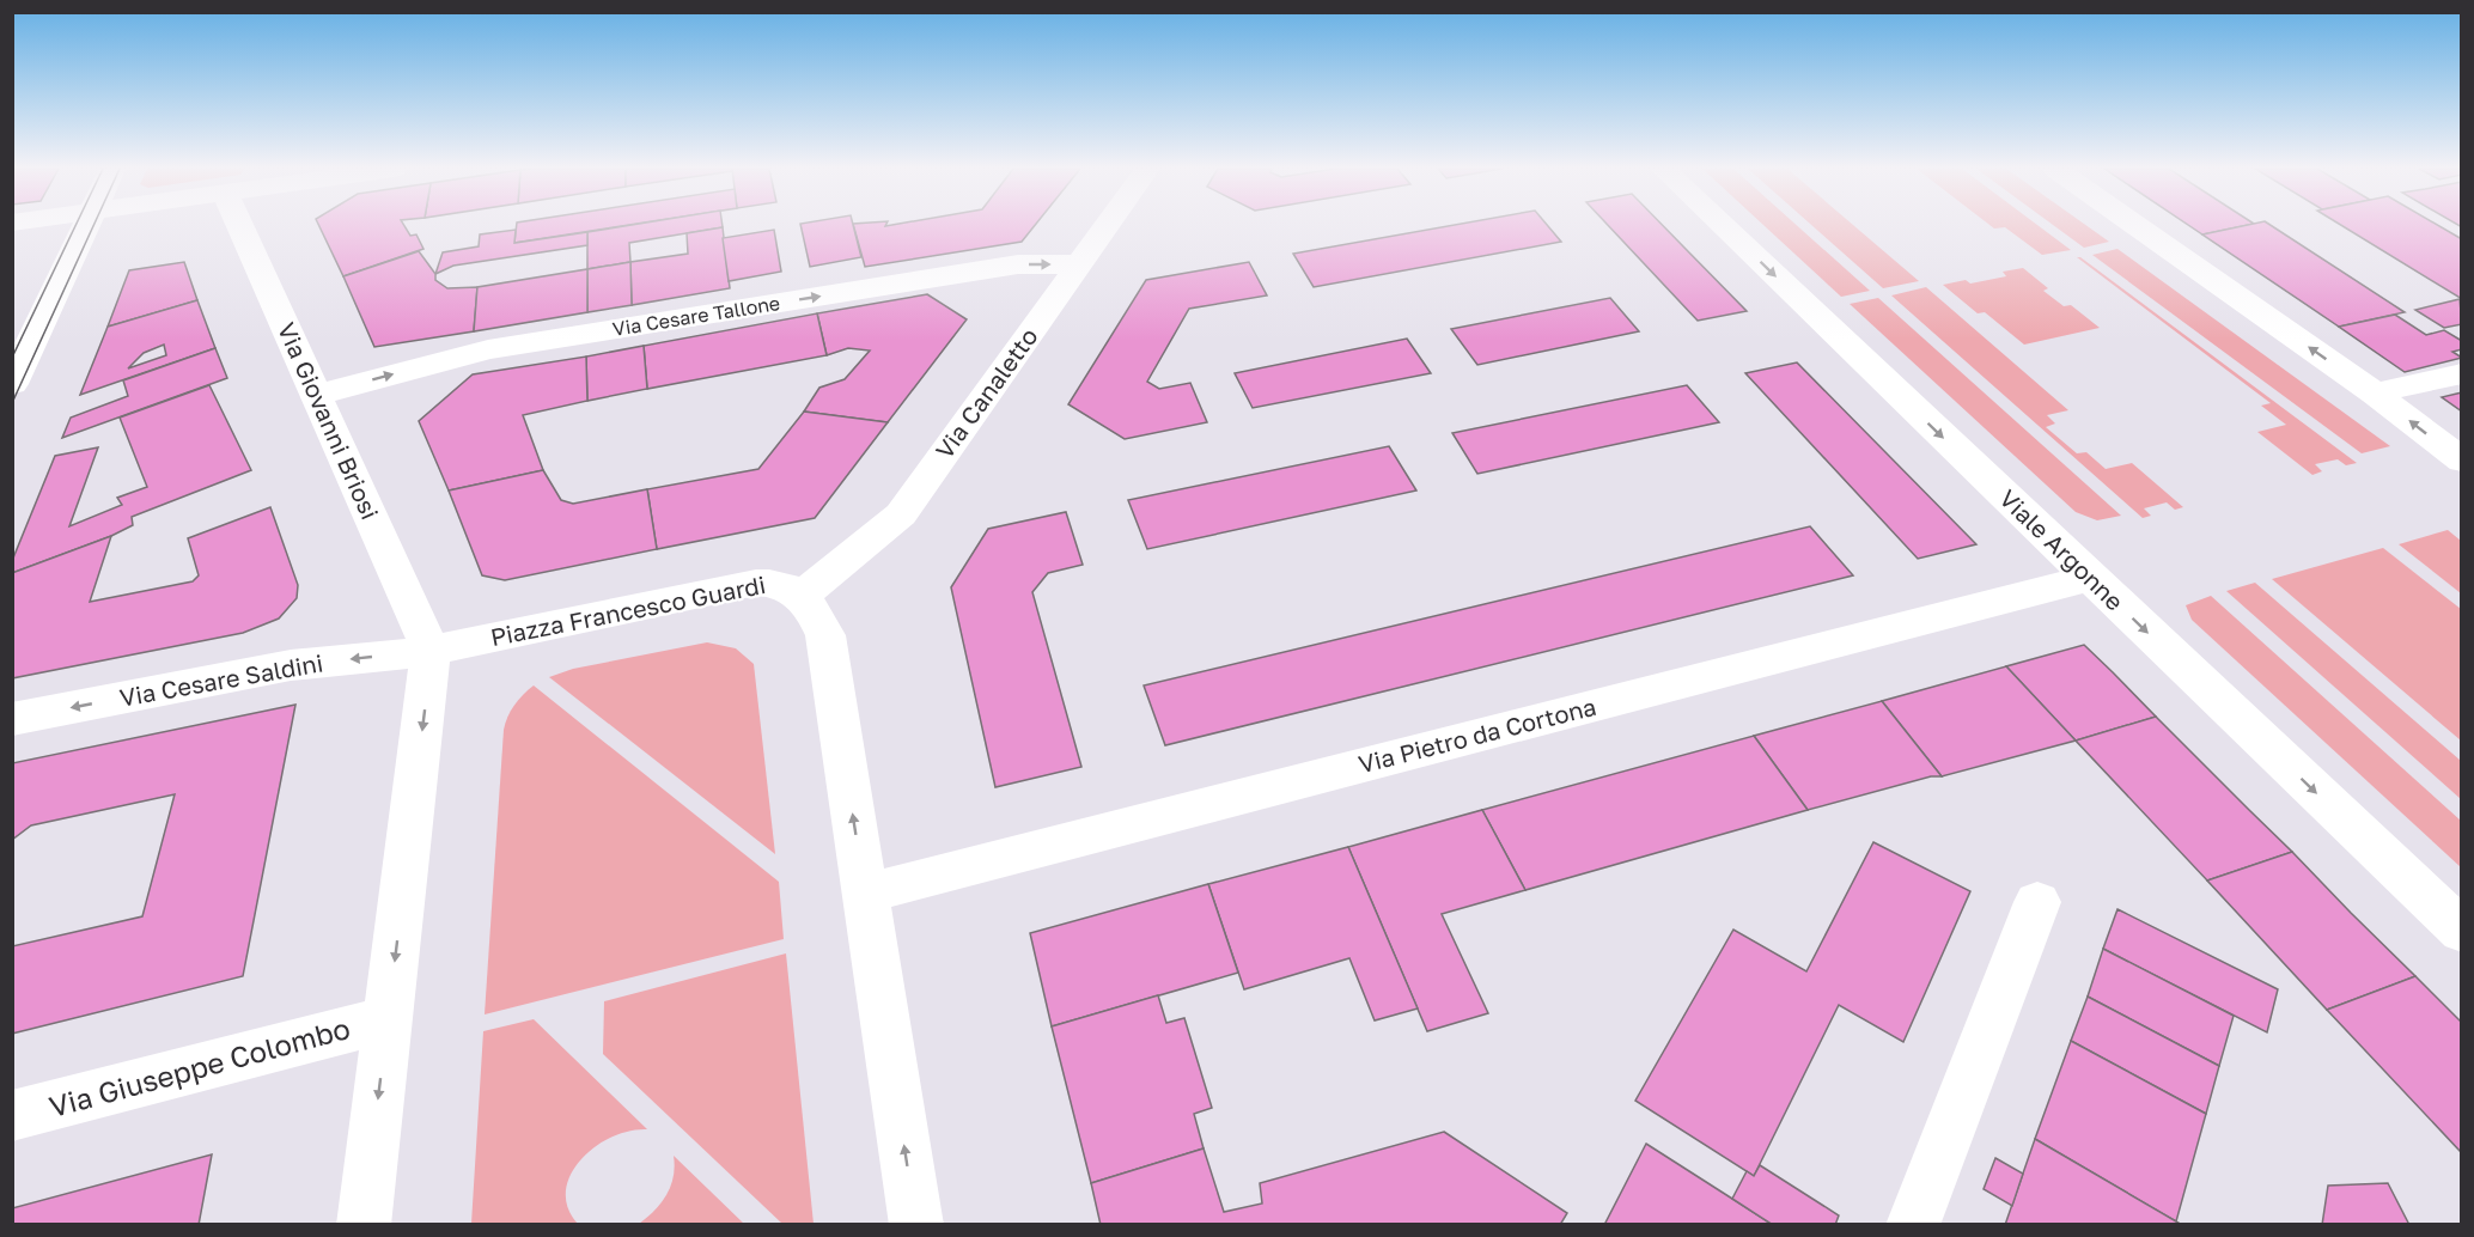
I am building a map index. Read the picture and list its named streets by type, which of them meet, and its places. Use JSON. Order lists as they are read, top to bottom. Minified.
{"streets":{"street":["Via Cesare Tallone","Via Canaletto","Via Giovanni Briosi","Viale Argonne","Piazza Francesco Guardi","Via Cesare Saldini","Via Pietro da Cortona","Via Giuseppe Colombo"]},"crossings":[["Via Cesare Tallone","Via Canaletto"],["Via Cesare Tallone","Via Giovanni Briosi"],["Via Canaletto","Piazza Francesco Guardi"],["Via Giovanni Briosi","Piazza Francesco Guardi"],["Via Giovanni Briosi","Via Cesare Saldini"],["Viale Argonne","Via Pietro da Cortona"],["Piazza Francesco Guardi","Via Cesare Saldini"],["Piazza Francesco Guardi","Via Pietro da Cortona"]],"one_way":["Via Cesare Tallone","Piazza Francesco Guardi","Via Cesare Saldini"]}
